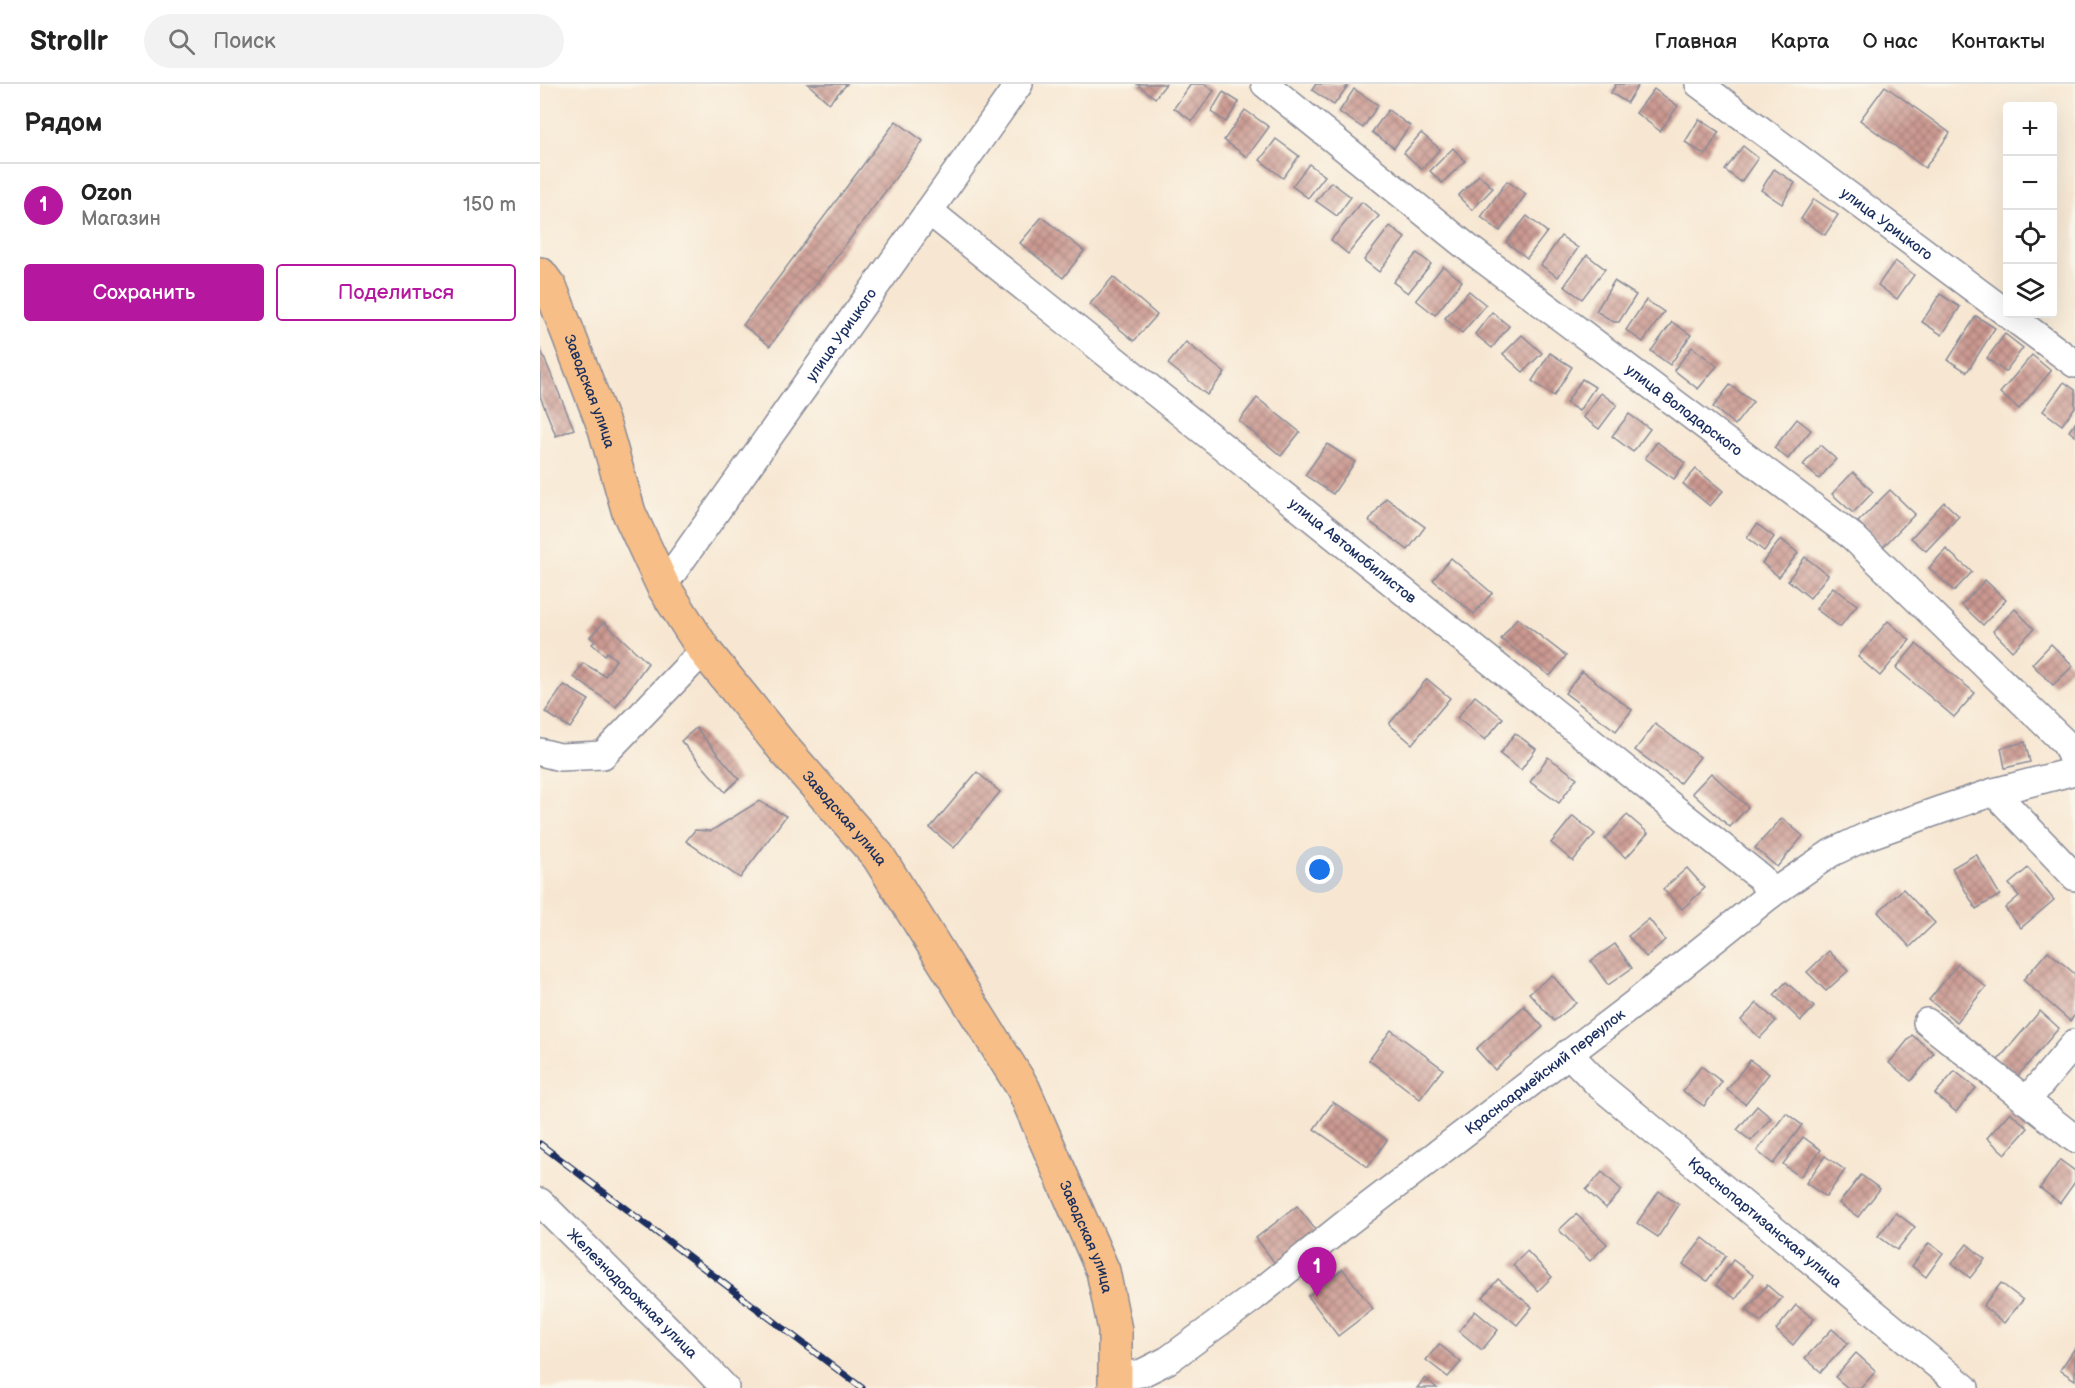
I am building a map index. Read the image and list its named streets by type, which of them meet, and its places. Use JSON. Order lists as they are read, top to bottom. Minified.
{"streets":{"main road":["Заводская улица"],"street":["улица Урицкого","улица Володарского","улица Автомобилистов","Красноармейский переулок","Краснопартизанская улица","Железнодорожная улица"]},"crossings":[["улица Урицкого","Заводская улица"],["улица Урицкого","улица Автомобилистов"],["Заводская улица","Красноармейский переулок"],["улица Автомобилистов","Красноармейский переулок"],["Красноармейский переулок","Краснопартизанская улица"]],"page":{"header":"Strollr","search":"Поиск","nav":["Главная","Карта","О нас","Контакты"],"heading":"Рядом","map_buttons":["+","−"],"list":[{"mark":"1","name":"Ozon","note":"Магазин","value":"150 m"}],"buttons":["Сохранить","Поделиться"],"pins":"1"}}
